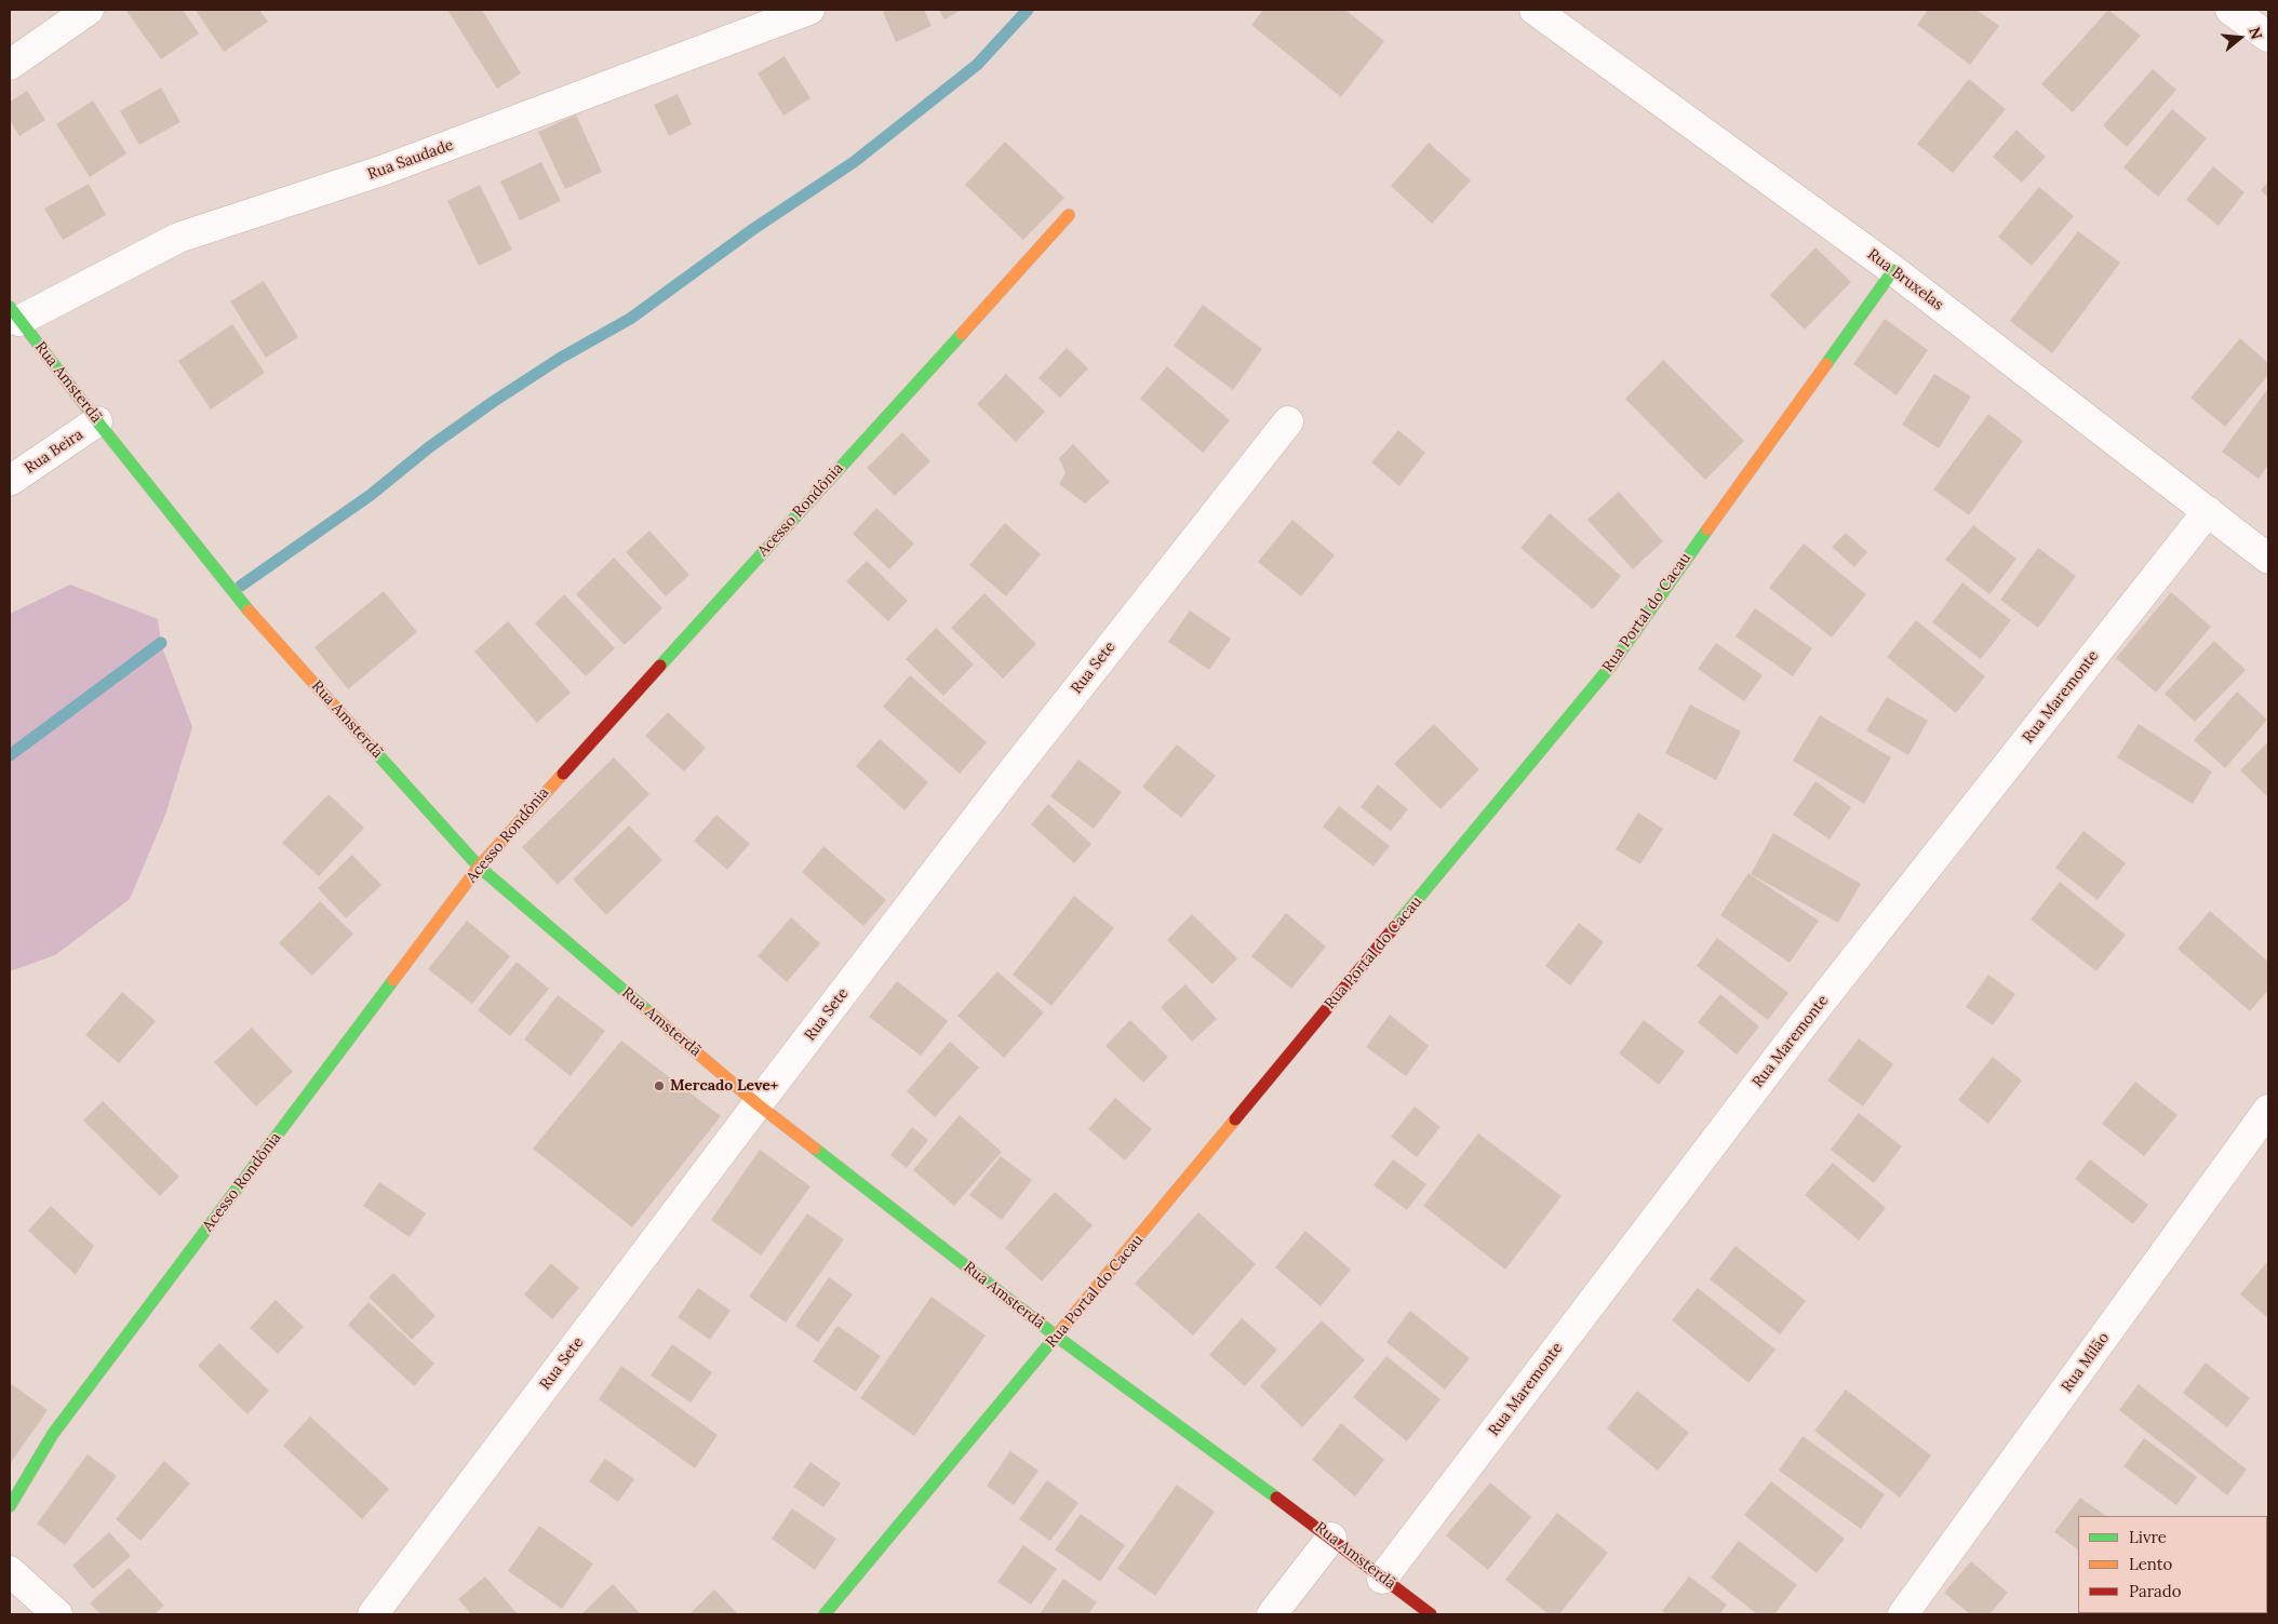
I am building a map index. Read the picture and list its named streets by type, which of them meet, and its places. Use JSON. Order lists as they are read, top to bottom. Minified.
{"streets":{"street":["Rua Saudade","Rua Bruxelas","Rua Amsterdã","Rua Beira","Acesso Rondônia","Rua Portal do Cacau","Rua Sete","Rua Maremonte","Rua Milão"]},"crossings":[["Rua Saudade","Rua Amsterdã"],["Rua Bruxelas","Rua Portal do Cacau"],["Rua Bruxelas","Rua Maremonte"],["Rua Amsterdã","Rua Beira"],["Rua Amsterdã","Acesso Rondônia"],["Rua Amsterdã","Rua Portal do Cacau"],["Rua Amsterdã","Rua Sete"],["Rua Amsterdã","Rua Maremonte"]],"places":["Mercado Leve+"],"legend":["Livre","Lento","Parado"],"north":"right"}
